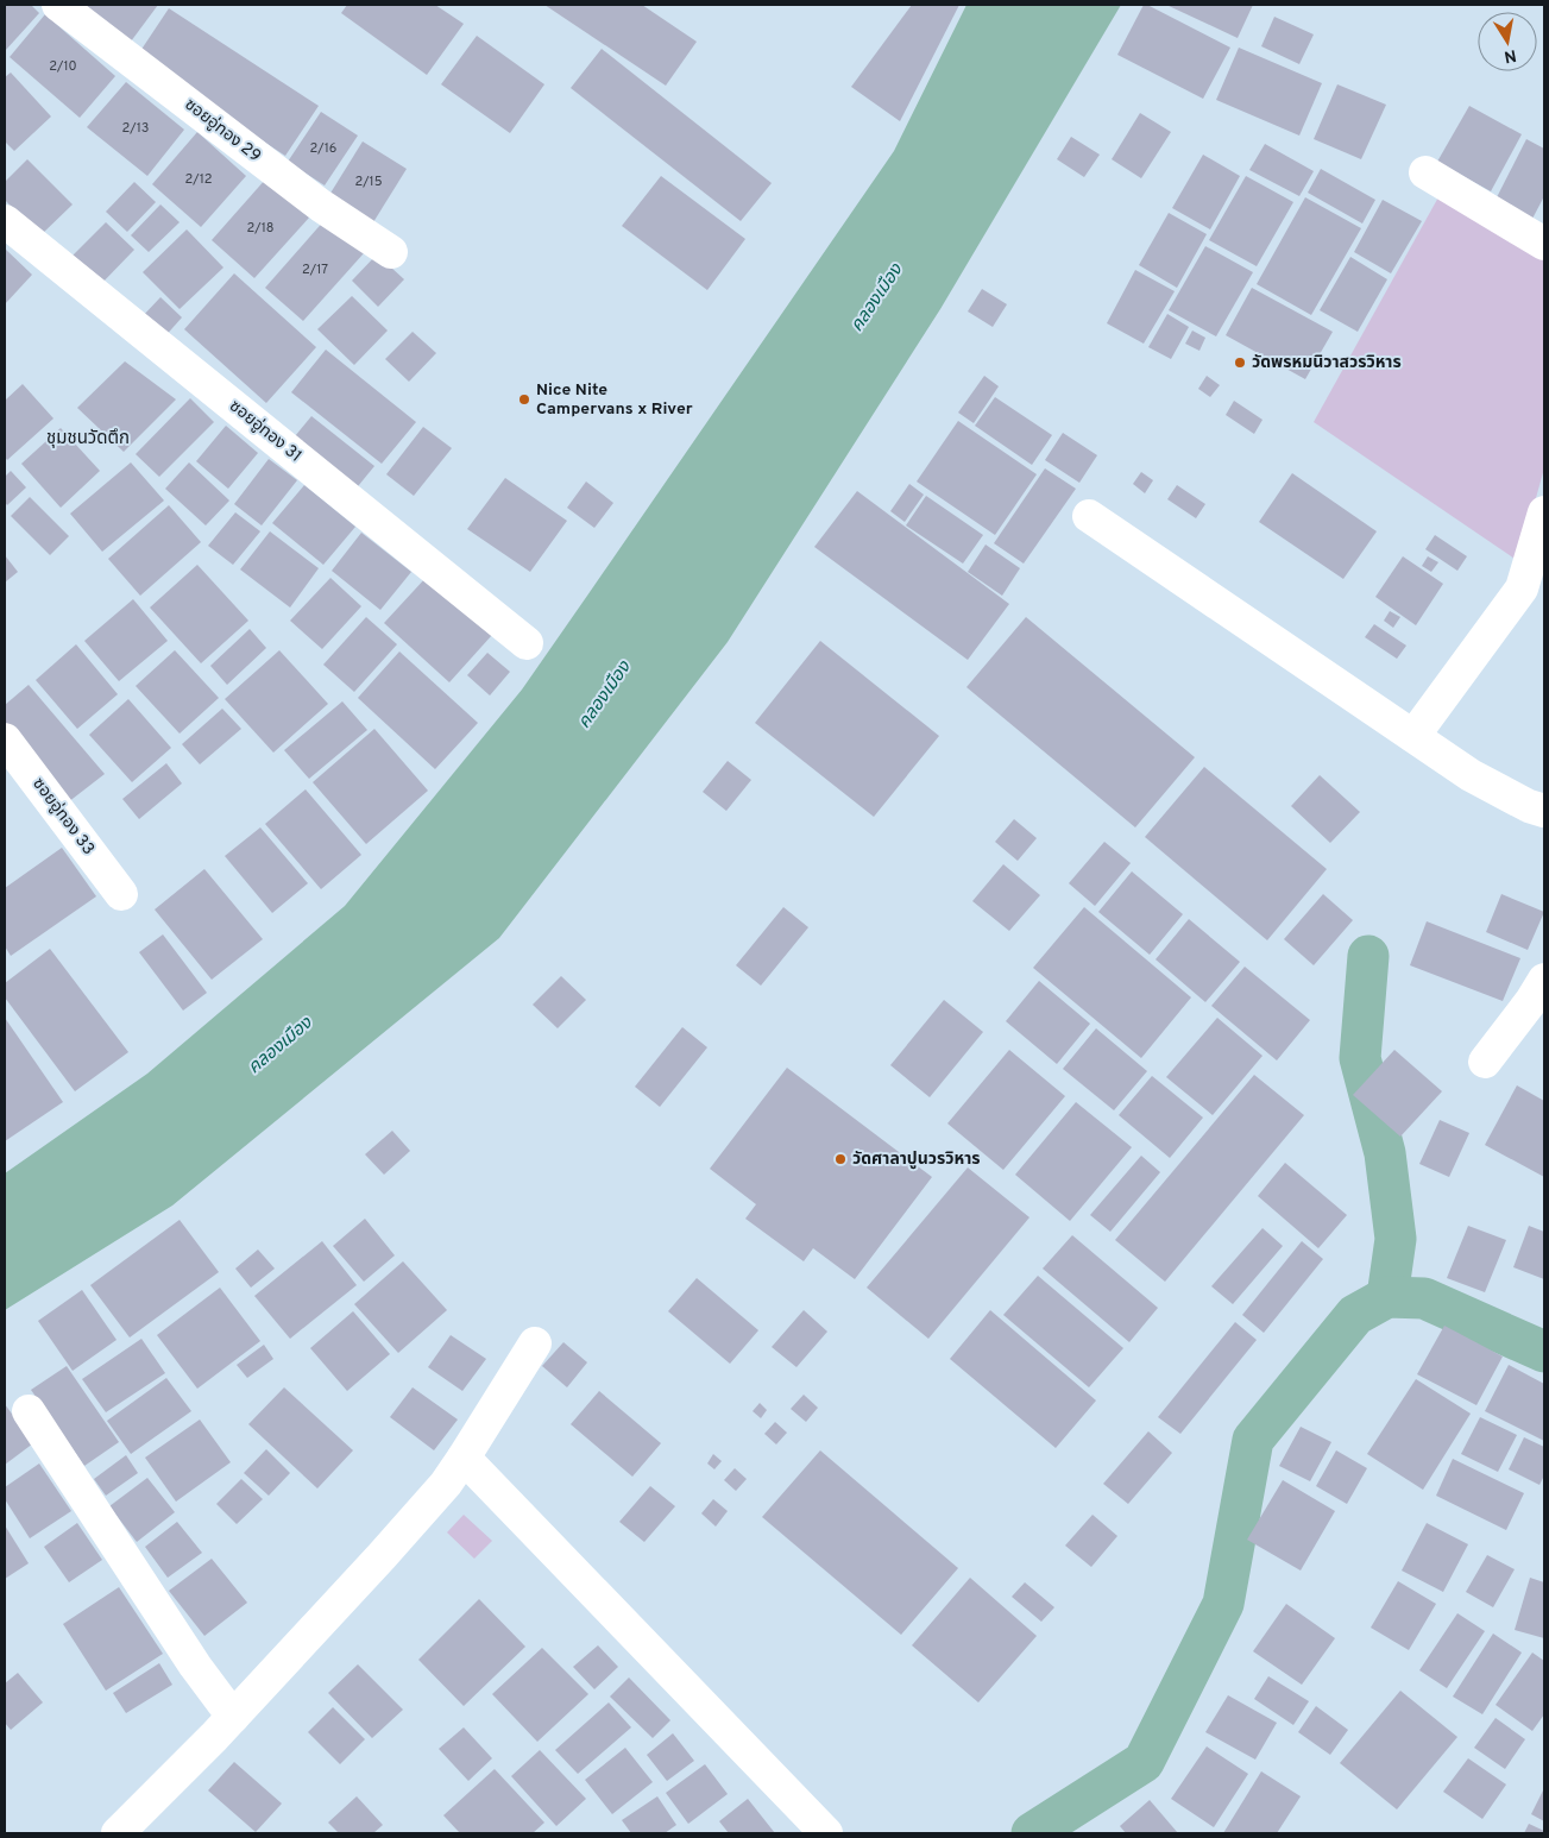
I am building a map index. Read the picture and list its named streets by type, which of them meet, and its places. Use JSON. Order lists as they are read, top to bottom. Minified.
{"streets":{"street":["ซอยอู่ทอง 29","ซอยอู่ทอง 31","ซอยอู่ทอง 33"]},"districts":["ชุมชนวัดตึก"],"water":["คลองเมือง"],"places":["วัดพรหมนิวาสวรวิหาร","Nice Nite Campervans x River","วัดศาลาปูนวรวิหาร"],"house_numbers":["2/10","2/13","2/16","2/12","2/15","2/18","2/17"],"north":"bottom"}
